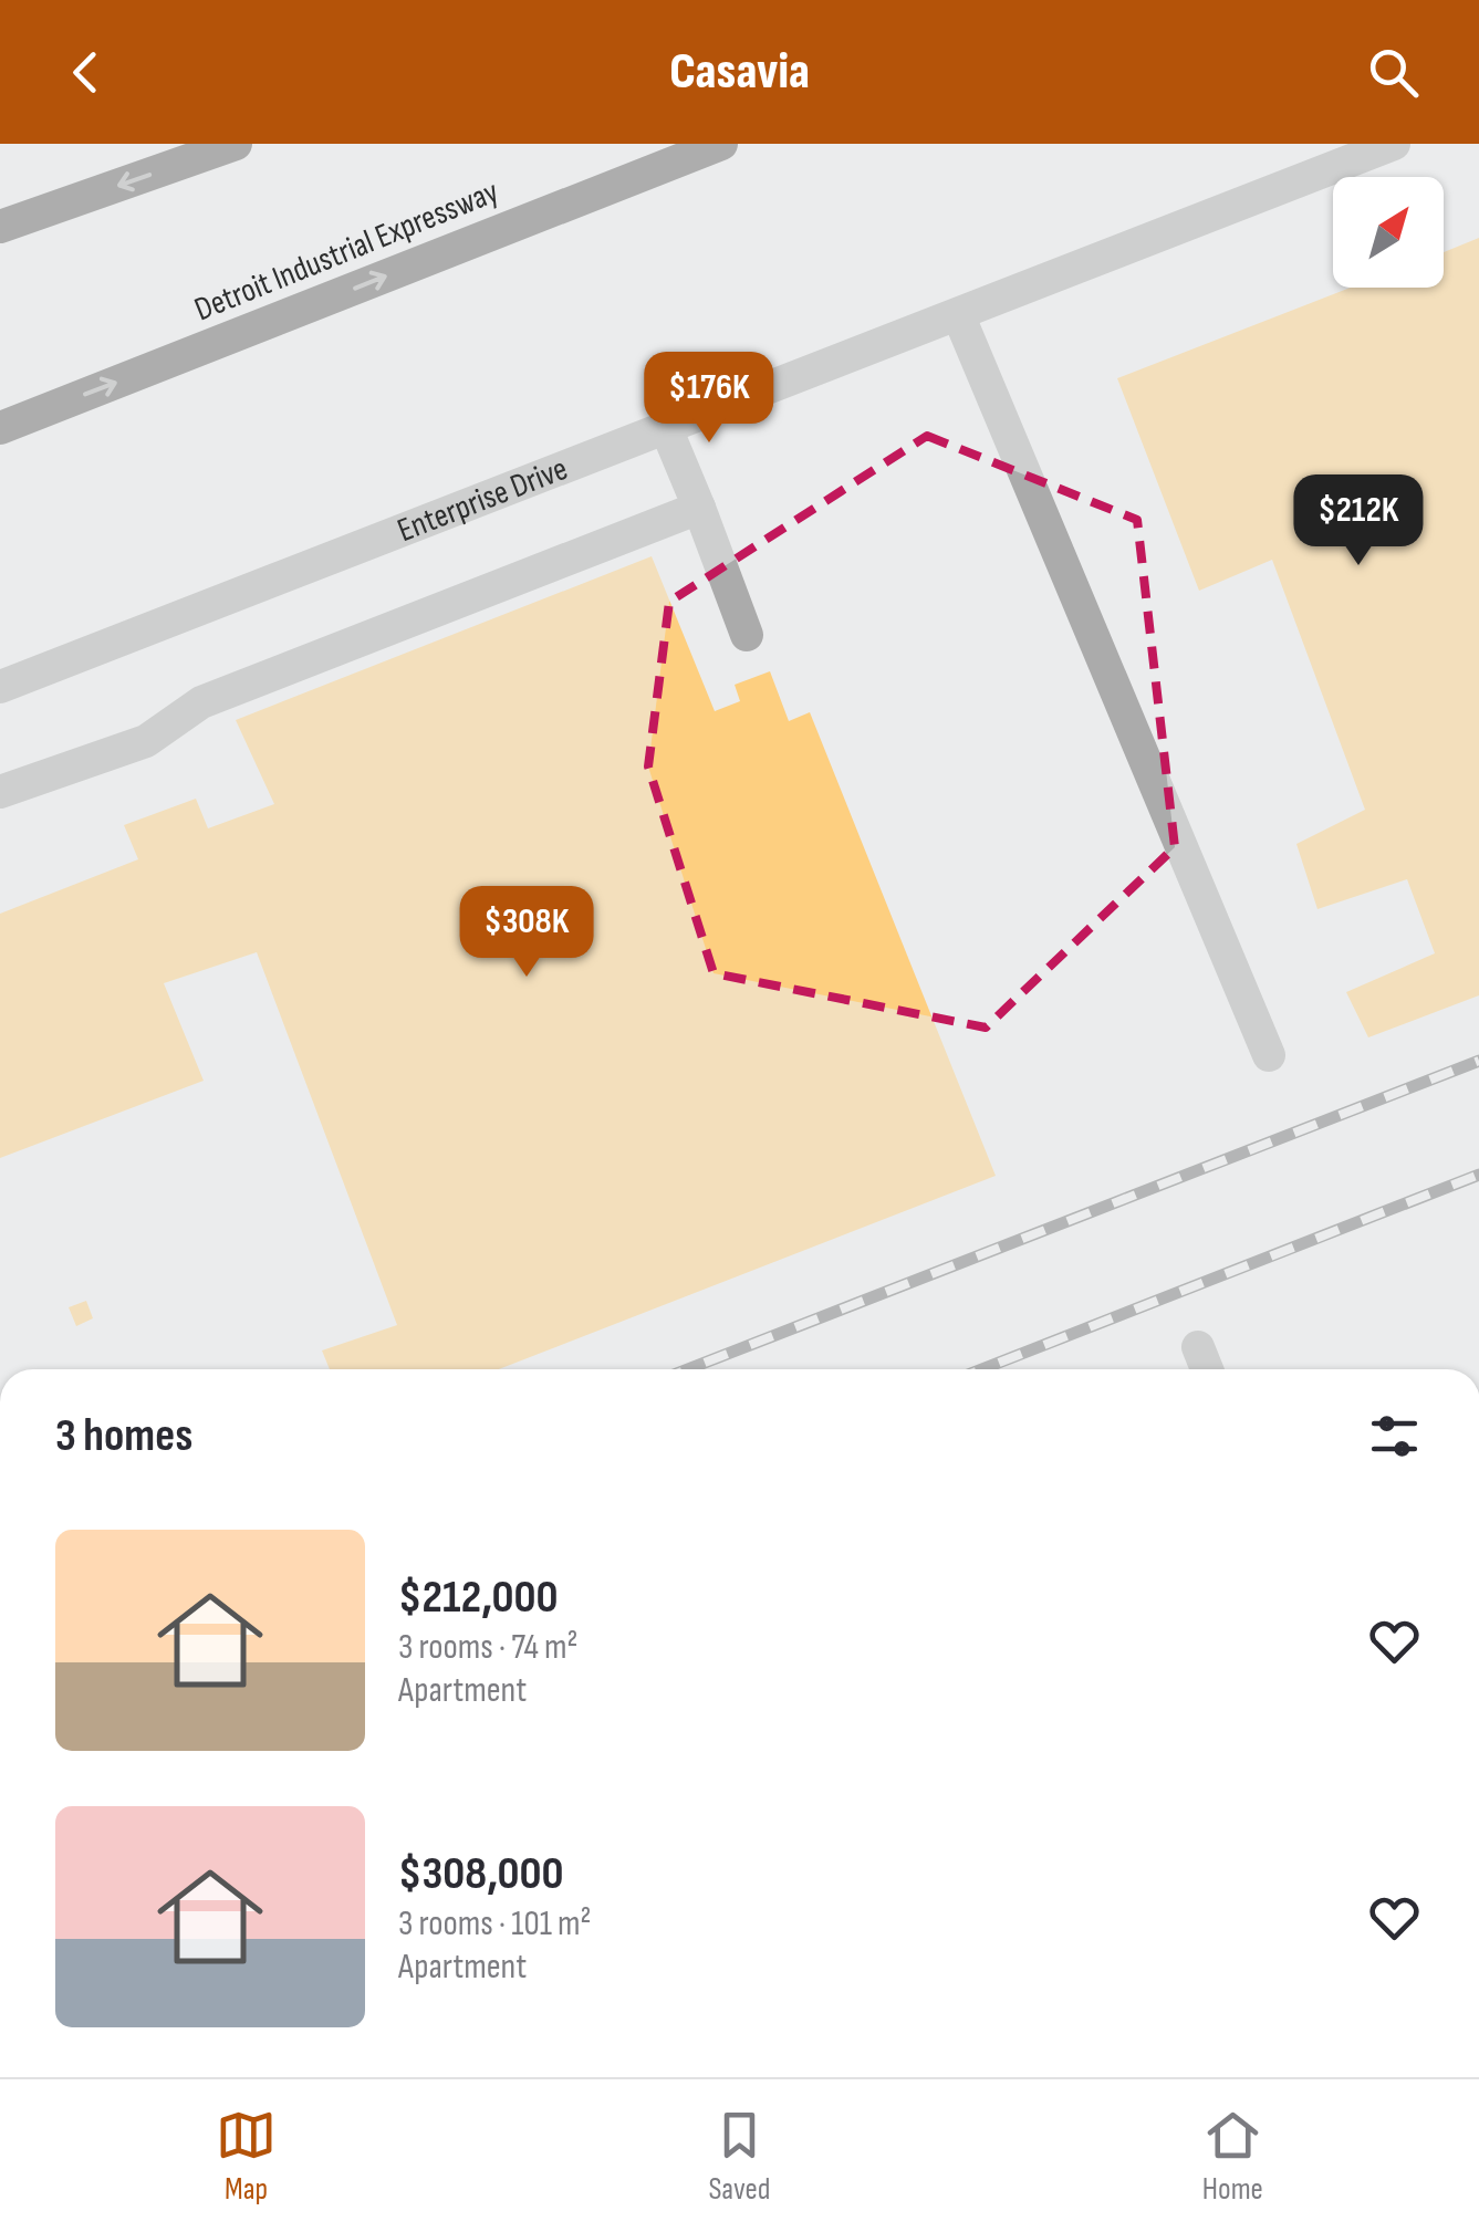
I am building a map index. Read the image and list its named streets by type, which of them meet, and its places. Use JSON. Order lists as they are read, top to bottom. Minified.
{"streets":{"highway":["Detroit Industrial Expressway"],"street":["Enterprise Drive"]},"north":"top right","page":{"header":"Casavia","price":["$176K","$212K","$308K"],"heading":"3 homes","list":[{"name":"$212,000","note":"3 rooms · 74 m² · Apartment"},{"name":"$308,000","note":"3 rooms · 101 m² · Apartment"}],"tabs":["Map","Saved","Home"]}}
